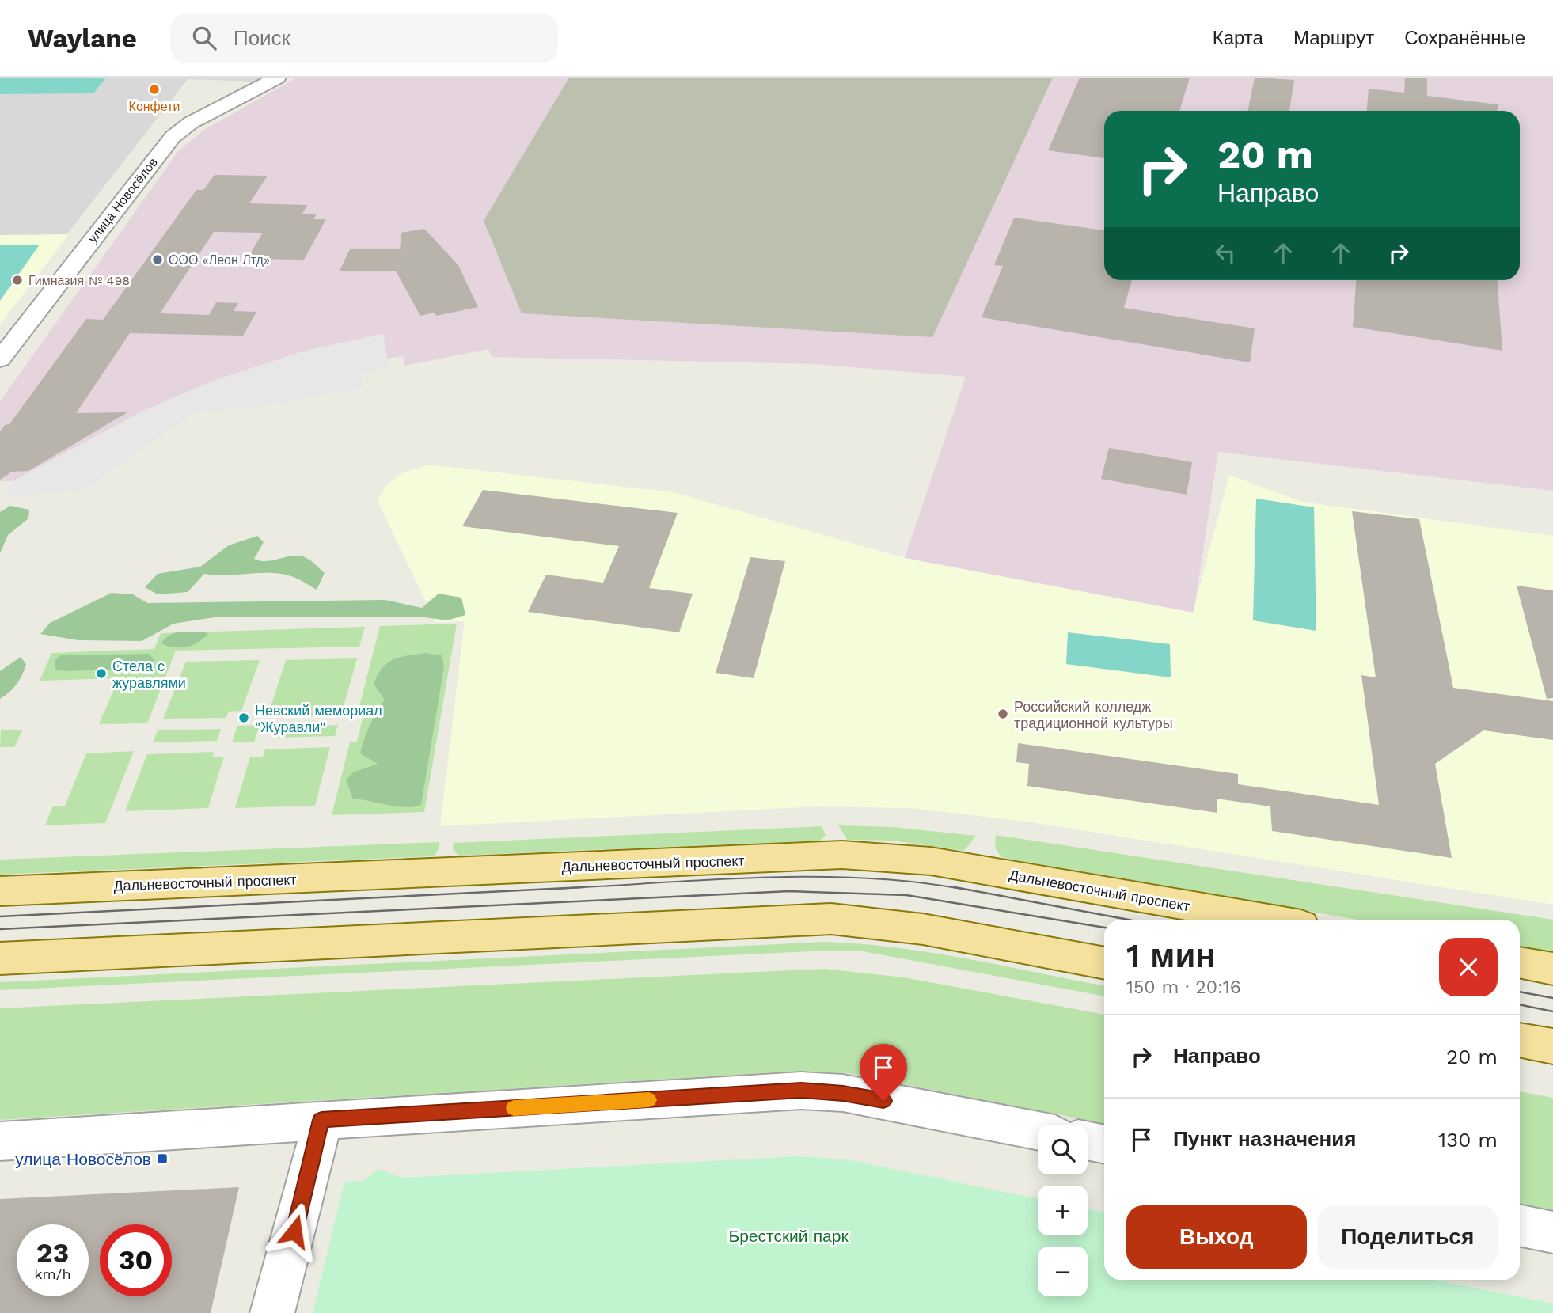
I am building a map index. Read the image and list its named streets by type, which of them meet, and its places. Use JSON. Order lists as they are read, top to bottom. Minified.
{"streets":{"main road":["Дальневосточный проспект"],"street":["улица Новосёлов"]},"parks":["Брестский парк"],"places":{"other":["Конфети","ООО «Леон Лтд»","Гимназия № 498","Стела с журавлями","Российский колледж традиционной культуры","Невский мемориал \"Журавли\""],"transit":["улица Новосёлов"]},"page":{"header":"Waylane","search":"Поиск","nav":["Карта","Маршрут","Сохранённые"],"turn":["20 m","Направо"],"heading":["1 мин","150 m · 20:16"],"list":[{"name":"Направо","value":"20 m"},{"name":"Пункт назначения","value":"130 m"}],"map_buttons":["+","−"],"buttons":["Выход","Поделиться"],"speed":"23 km/h","limit":"30"}}
